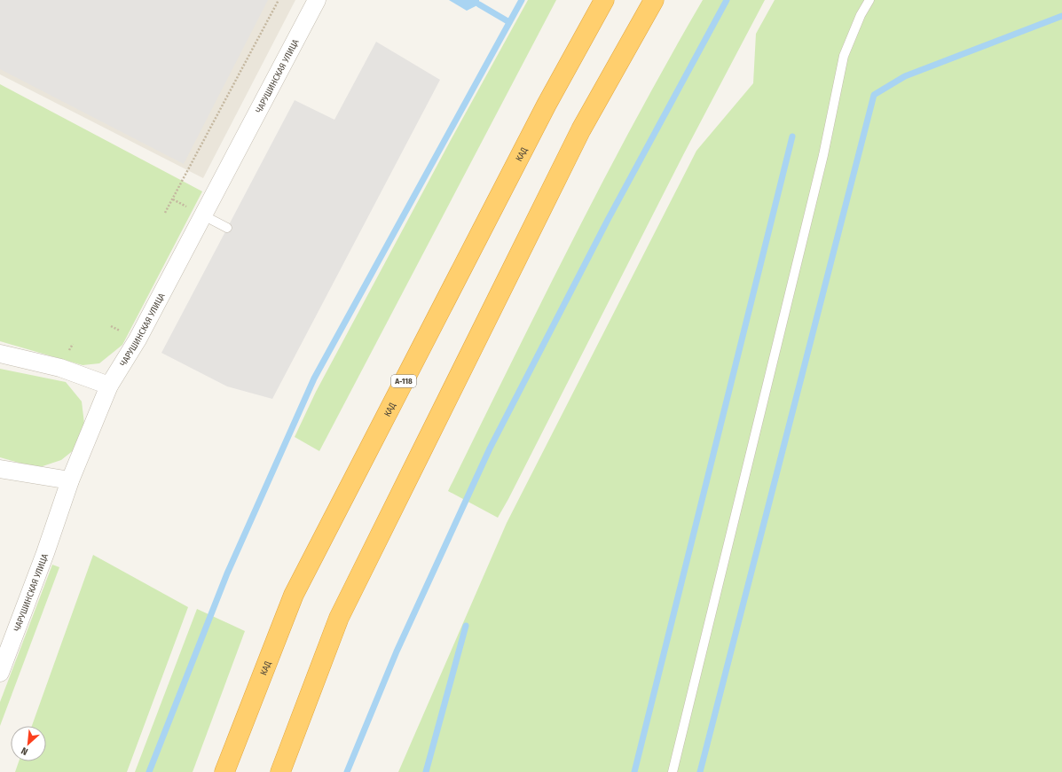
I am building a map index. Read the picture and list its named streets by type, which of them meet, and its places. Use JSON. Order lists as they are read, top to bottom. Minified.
{"streets":{"highway":["КАД","А-118"],"street":["ЧАРУШИНСКАЯ УЛИЦА"]},"north":"bottom left"}
